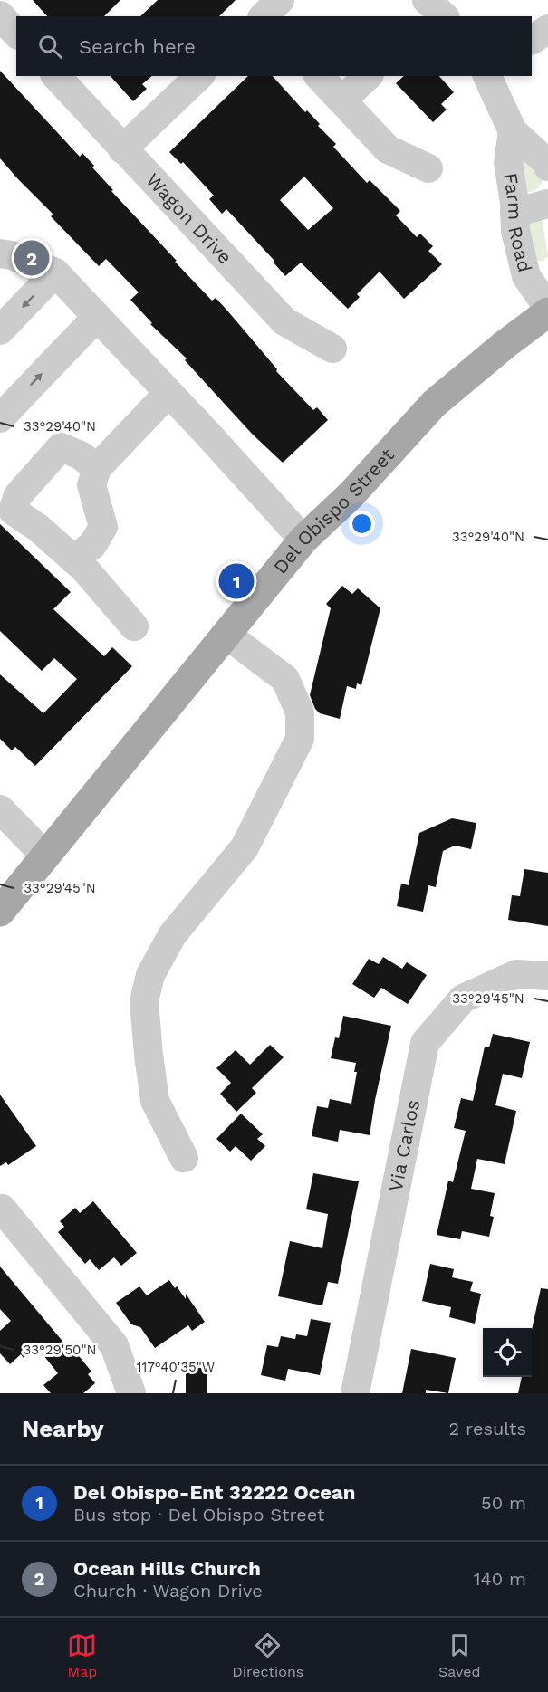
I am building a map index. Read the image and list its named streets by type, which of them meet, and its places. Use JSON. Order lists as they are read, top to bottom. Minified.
{"streets":{"main road":["Del Obispo Street"],"street":["Wagon Drive","Farm Road","Via Carlos"]},"page":{"search":"Search here","pins":["2","1"],"heading":["Nearby","2 results"],"list":[{"mark":"1","name":"Del Obispo-Ent 32222 Ocean","note":"Bus stop · Del Obispo Street","value":"50 m"},{"mark":"2","name":"Ocean Hills Church","note":"Church · Wagon Drive","value":"140 m"}],"nav":["Map","Directions","Saved"]},"coordinates":["33°29'40\"N","33°29'45\"N","33°29'50\"N","117°40'35\"W"]}
